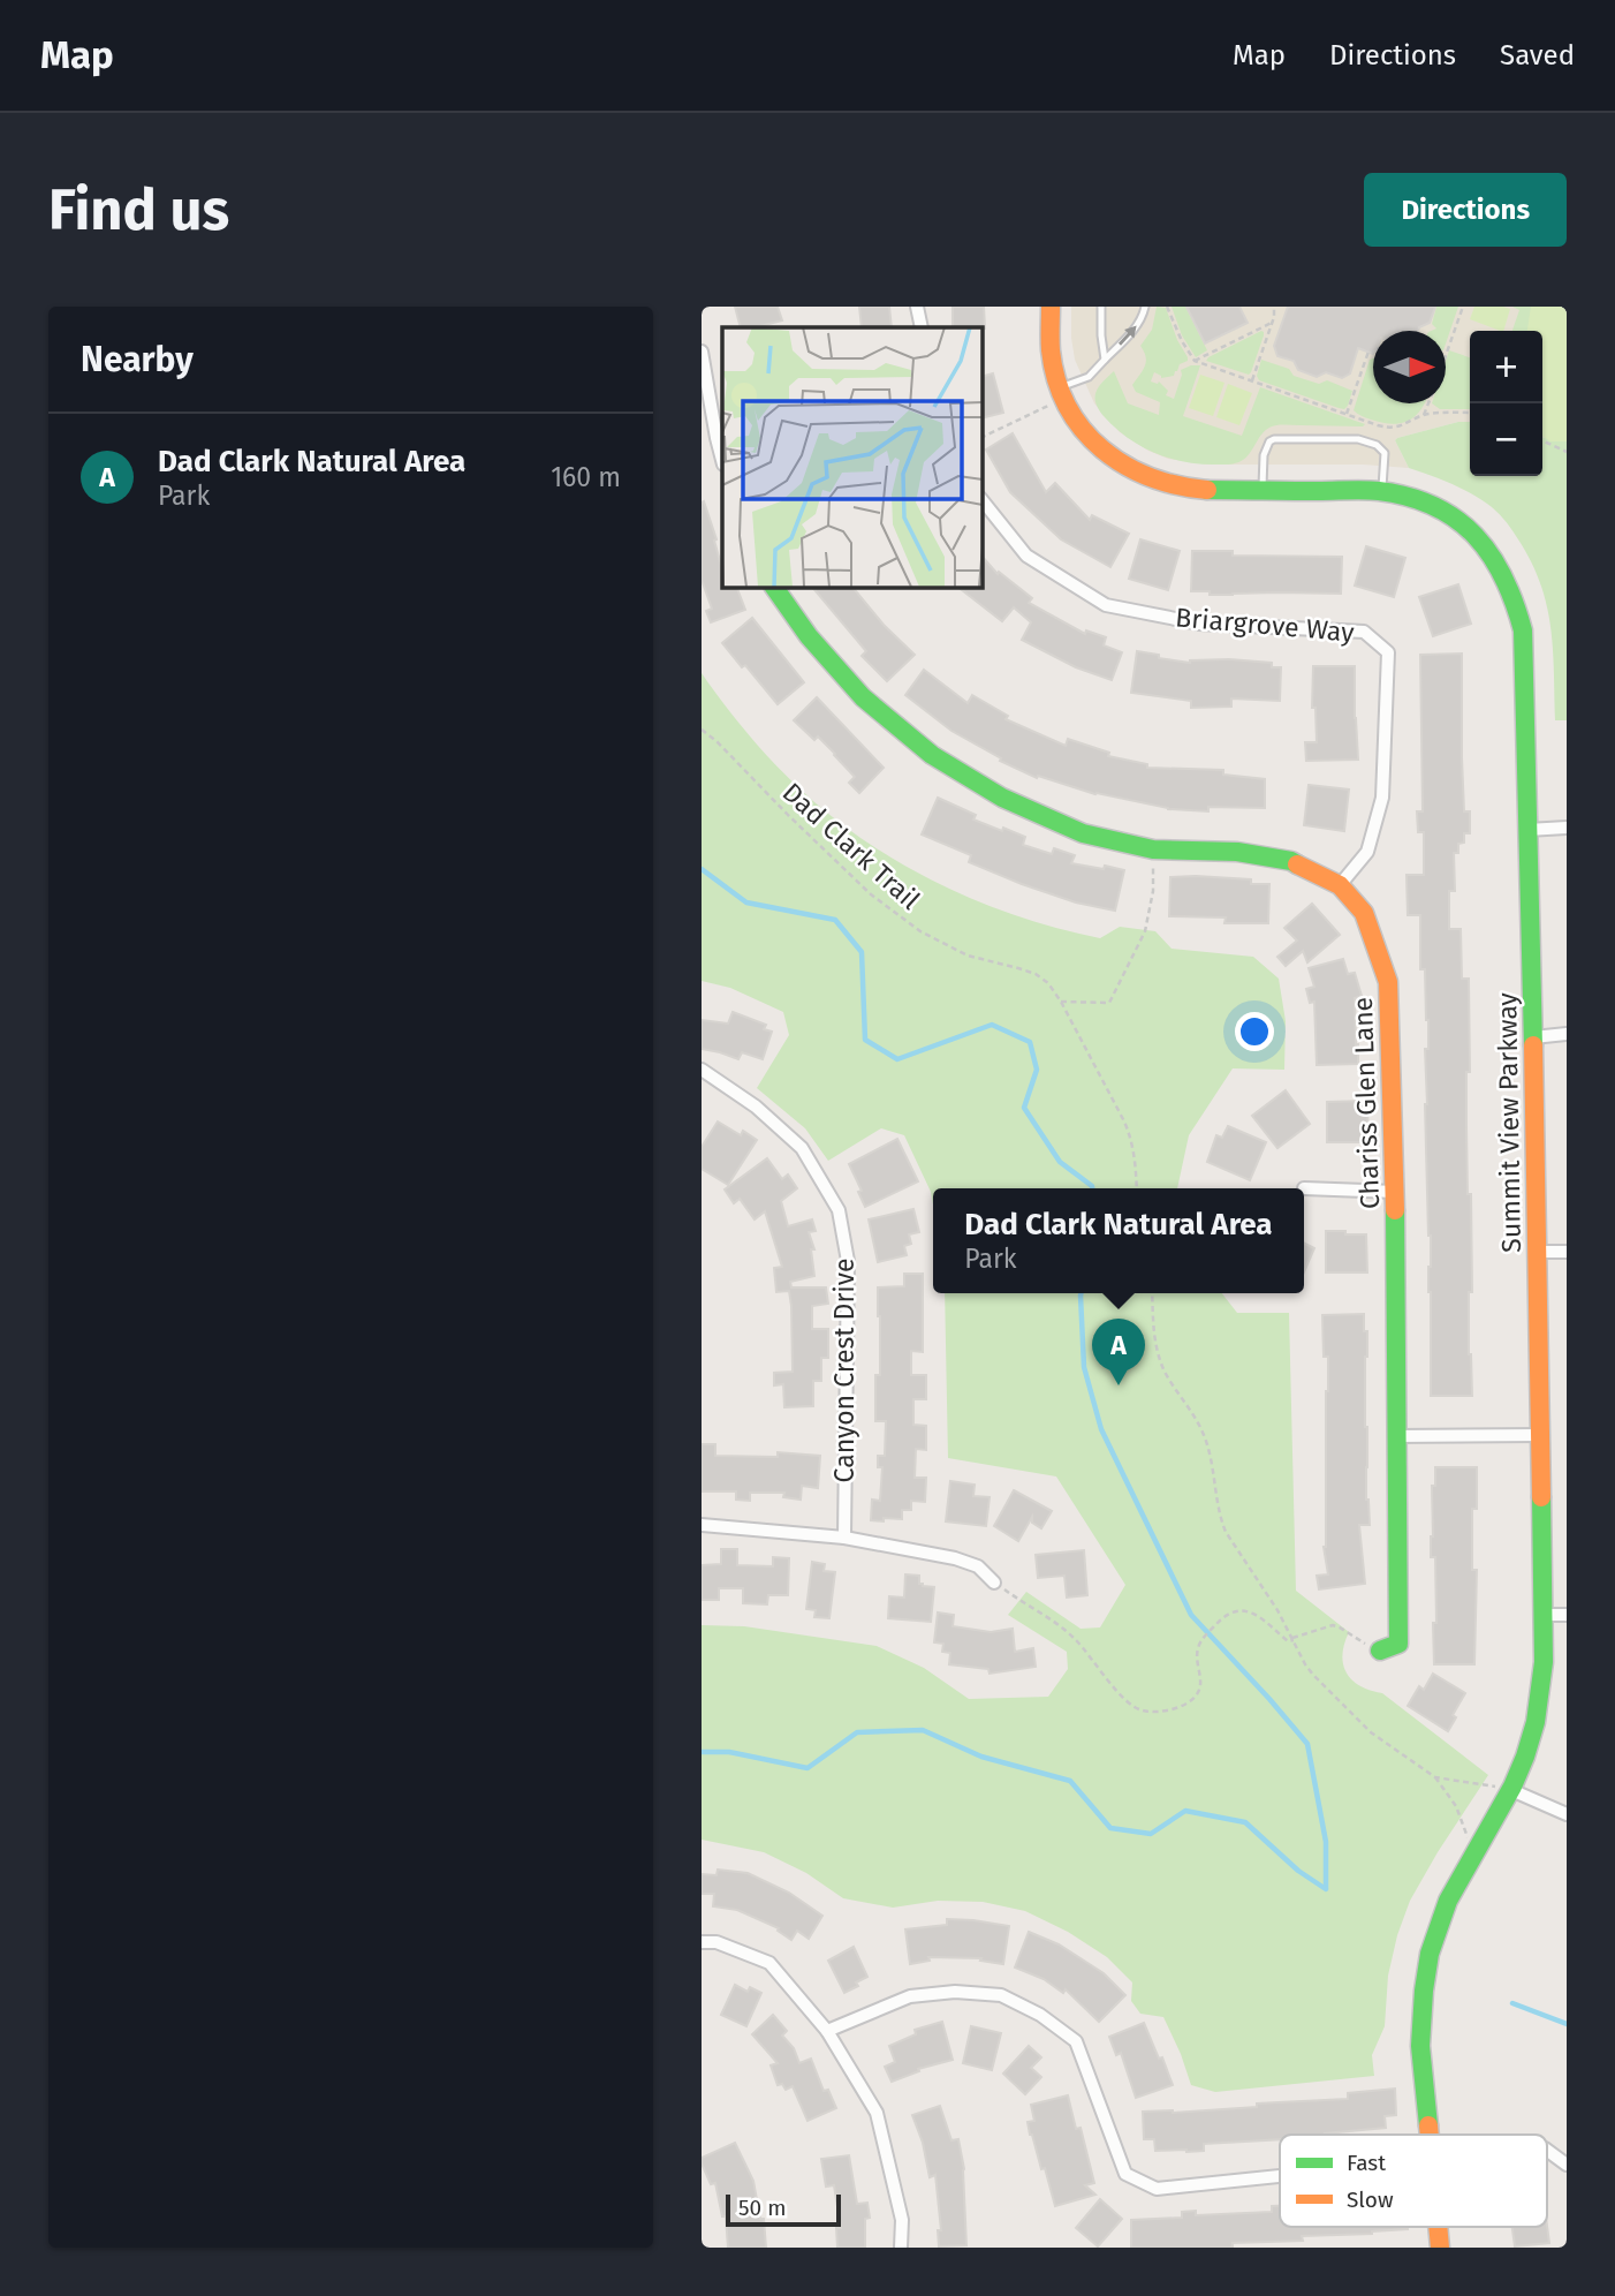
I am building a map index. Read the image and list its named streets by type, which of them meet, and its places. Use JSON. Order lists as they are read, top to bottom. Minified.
{"streets":{"street":["Briargrove Way","Chariss Glen Lane","Summit View Parkway","Canyon Crest Drive"],"path":["Dad Clark Trail"]},"crossings":[["Briargrove Way","Chariss Glen Lane"]],"legend":["Fast","Slow"],"scale_bar":"50 m","north":"right","page":{"header":"Map","nav":["Map","Directions","Saved"],"buttons":"Directions","title":"Find us","heading":"Nearby","map_buttons":["+","−"],"list":[{"mark":"A","name":"Dad Clark Natural Area","note":"Park","value":"160 m"}],"popup":["Dad Clark Natural Area","Park"],"pins":"A","scale":"50 m"}}
